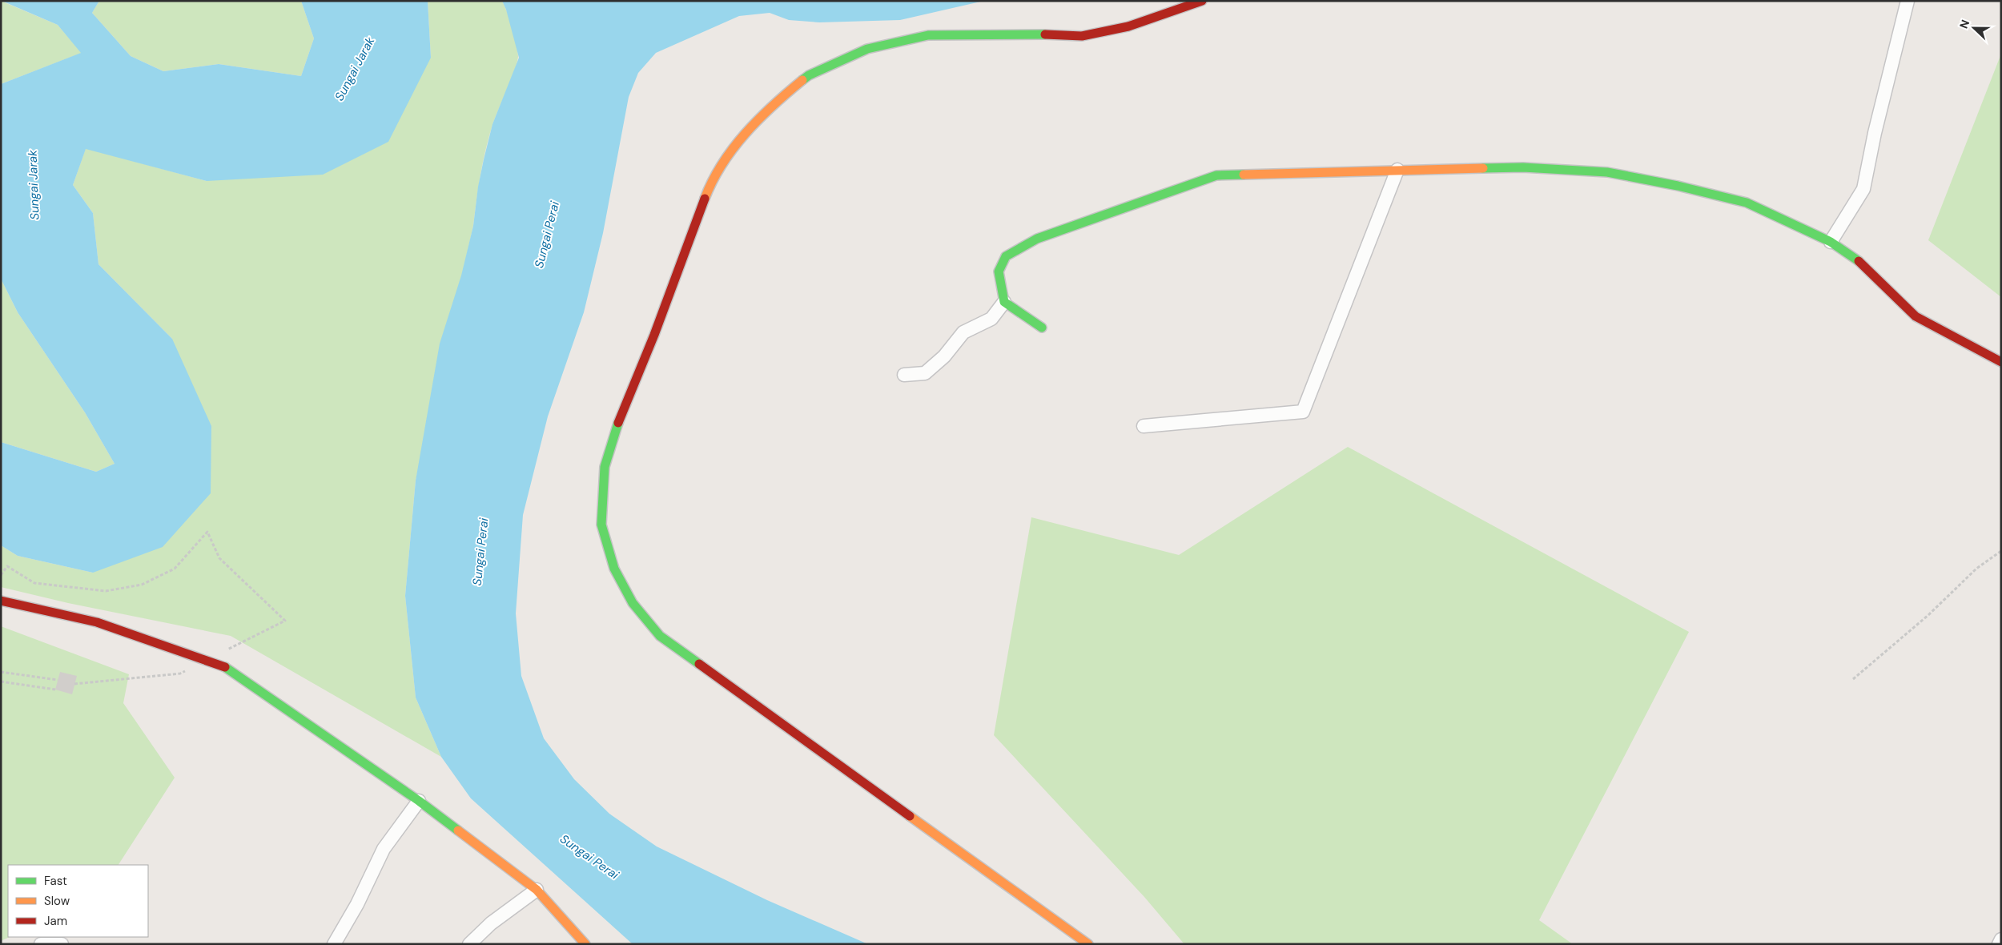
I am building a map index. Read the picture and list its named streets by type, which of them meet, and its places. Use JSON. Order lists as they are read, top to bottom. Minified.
{"water":["Sungai Jarak","Sungai Perai"],"legend":["Fast","Slow","Jam"],"north":"left"}
